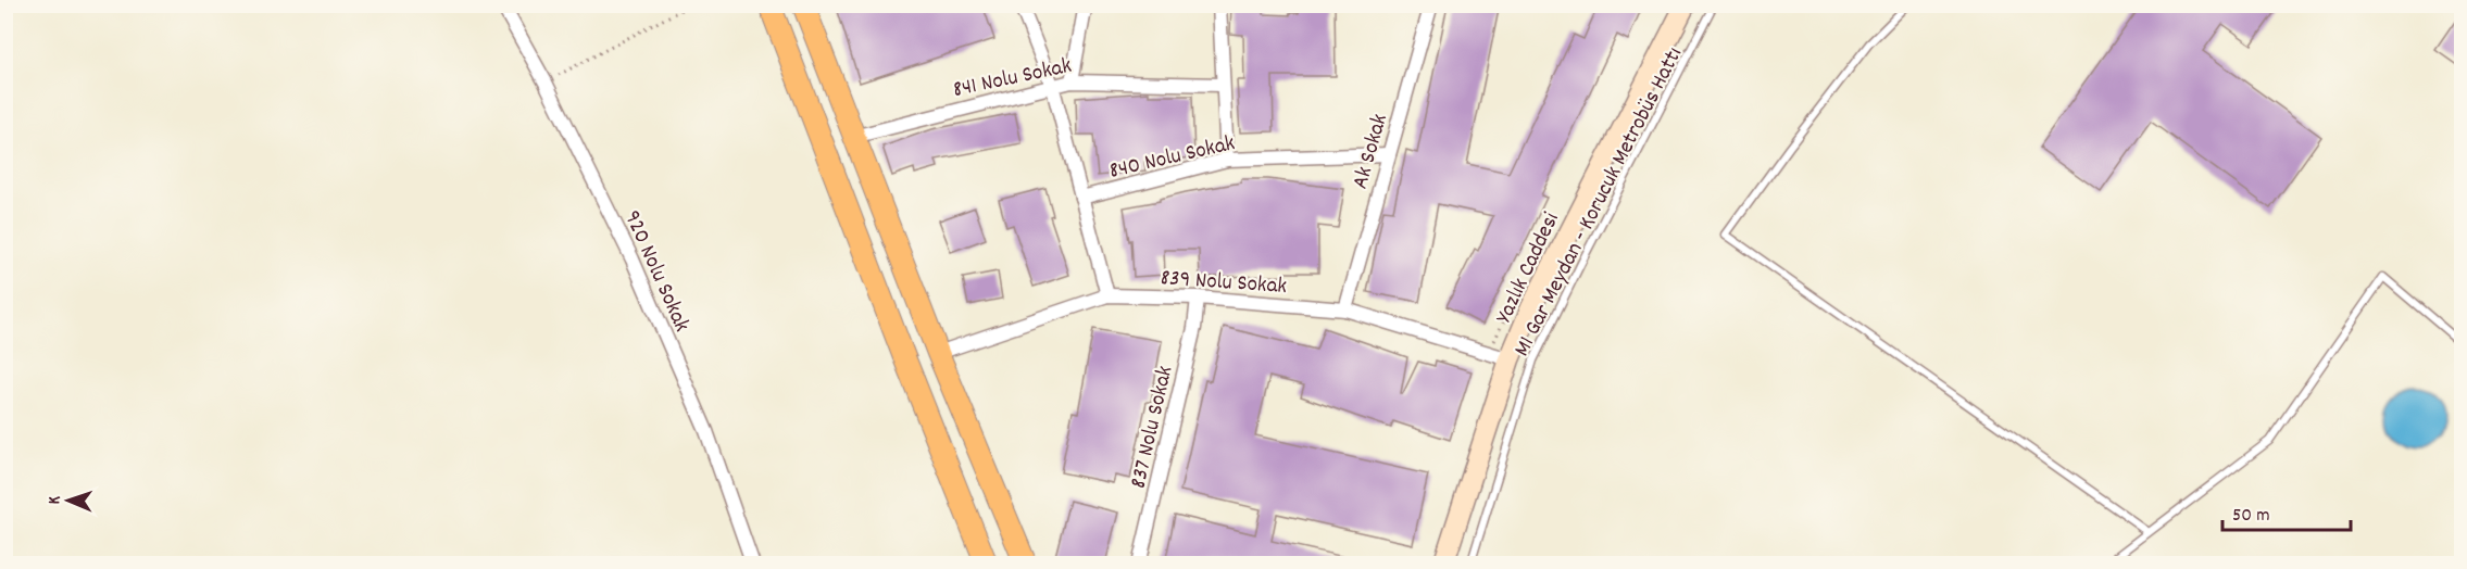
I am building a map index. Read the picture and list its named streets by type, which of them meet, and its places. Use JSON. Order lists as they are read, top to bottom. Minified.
{"streets":{"main road":["Yazlık Caddesi"],"street":["841 Nolu Sokak","Ak Sokak","840 Nolu Sokak","920 Nolu Sokak","839 Nolu Sokak","837 Nolu Sokak"],"lane":["M1 Gar Meydan - Korucuk Metrobüs Hattı"]},"crossings":[["Ak Sokak","840 Nolu Sokak"],["Ak Sokak","839 Nolu Sokak"],["Yazlık Caddesi","839 Nolu Sokak"],["839 Nolu Sokak","837 Nolu Sokak"]],"scale_bar":"50 m","north":"left"}
